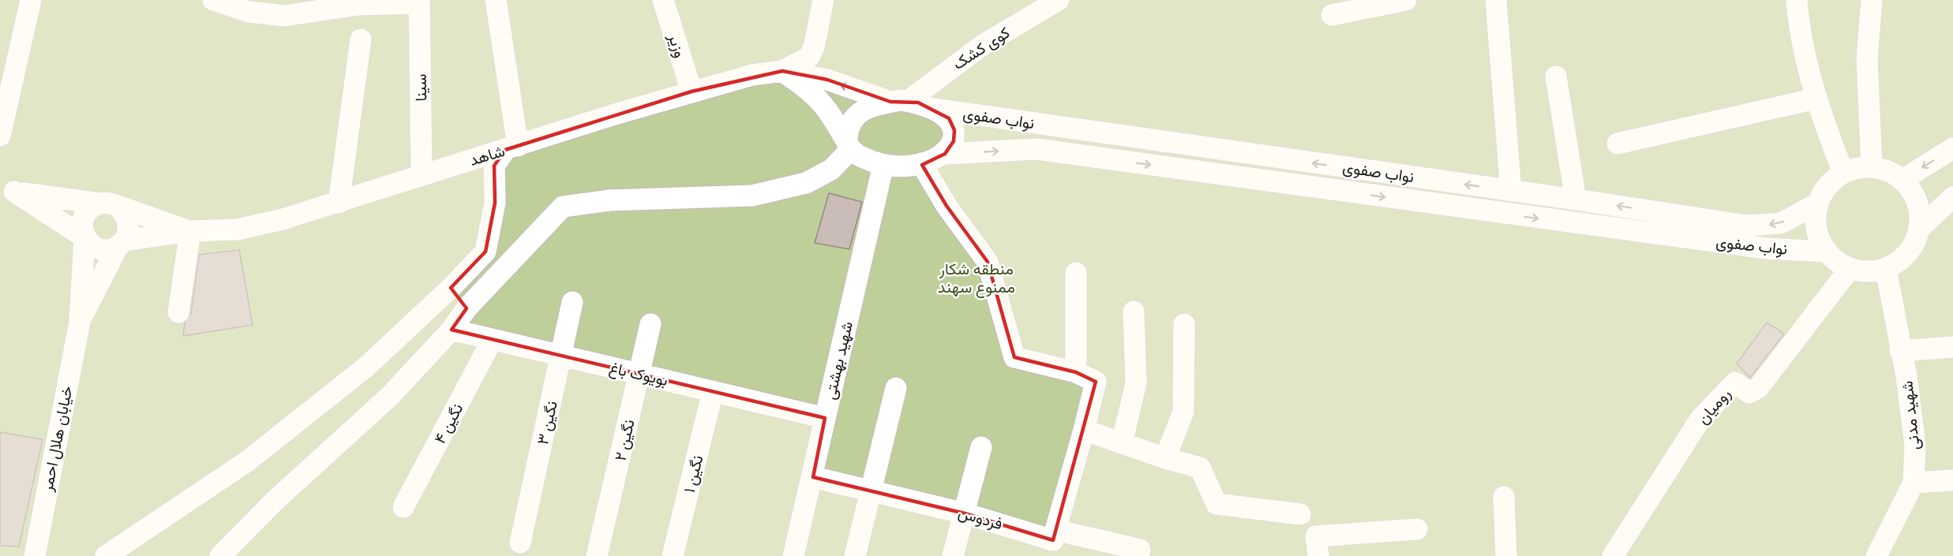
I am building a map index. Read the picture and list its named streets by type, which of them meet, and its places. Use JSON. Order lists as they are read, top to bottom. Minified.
{"streets":{"street":["وزیر","کوی کشک","سینا","نواب صفوی","شاهد","شهید بهشتی","بویوک باغ","رومیان","شهید مدنی","نگین ۳","نگین ۴","خیابان هلال احمر","نگین ۲","نگین ۱","فردوس"]},"crossings":[["وزیر","شاهد"],["کوی کشک","نواب صفوی"],["کوی کشک","شهید بهشتی"],["سینا","شاهد"],["نواب صفوی","شهید بهشتی"],["نواب صفوی","رومیان"],["نواب صفوی","شهید مدنی"],["شهید بهشتی","بویوک باغ"],["شهید بهشتی","فردوس"],["بویوک باغ","نگین ۳"],["بویوک باغ","نگین ۴"],["بویوک باغ","نگین ۲"],["بویوک باغ","نگین ۱"],["رومیان","شهید مدنی"]],"parks":["منطقه شکار ممنوع سهند"]}
